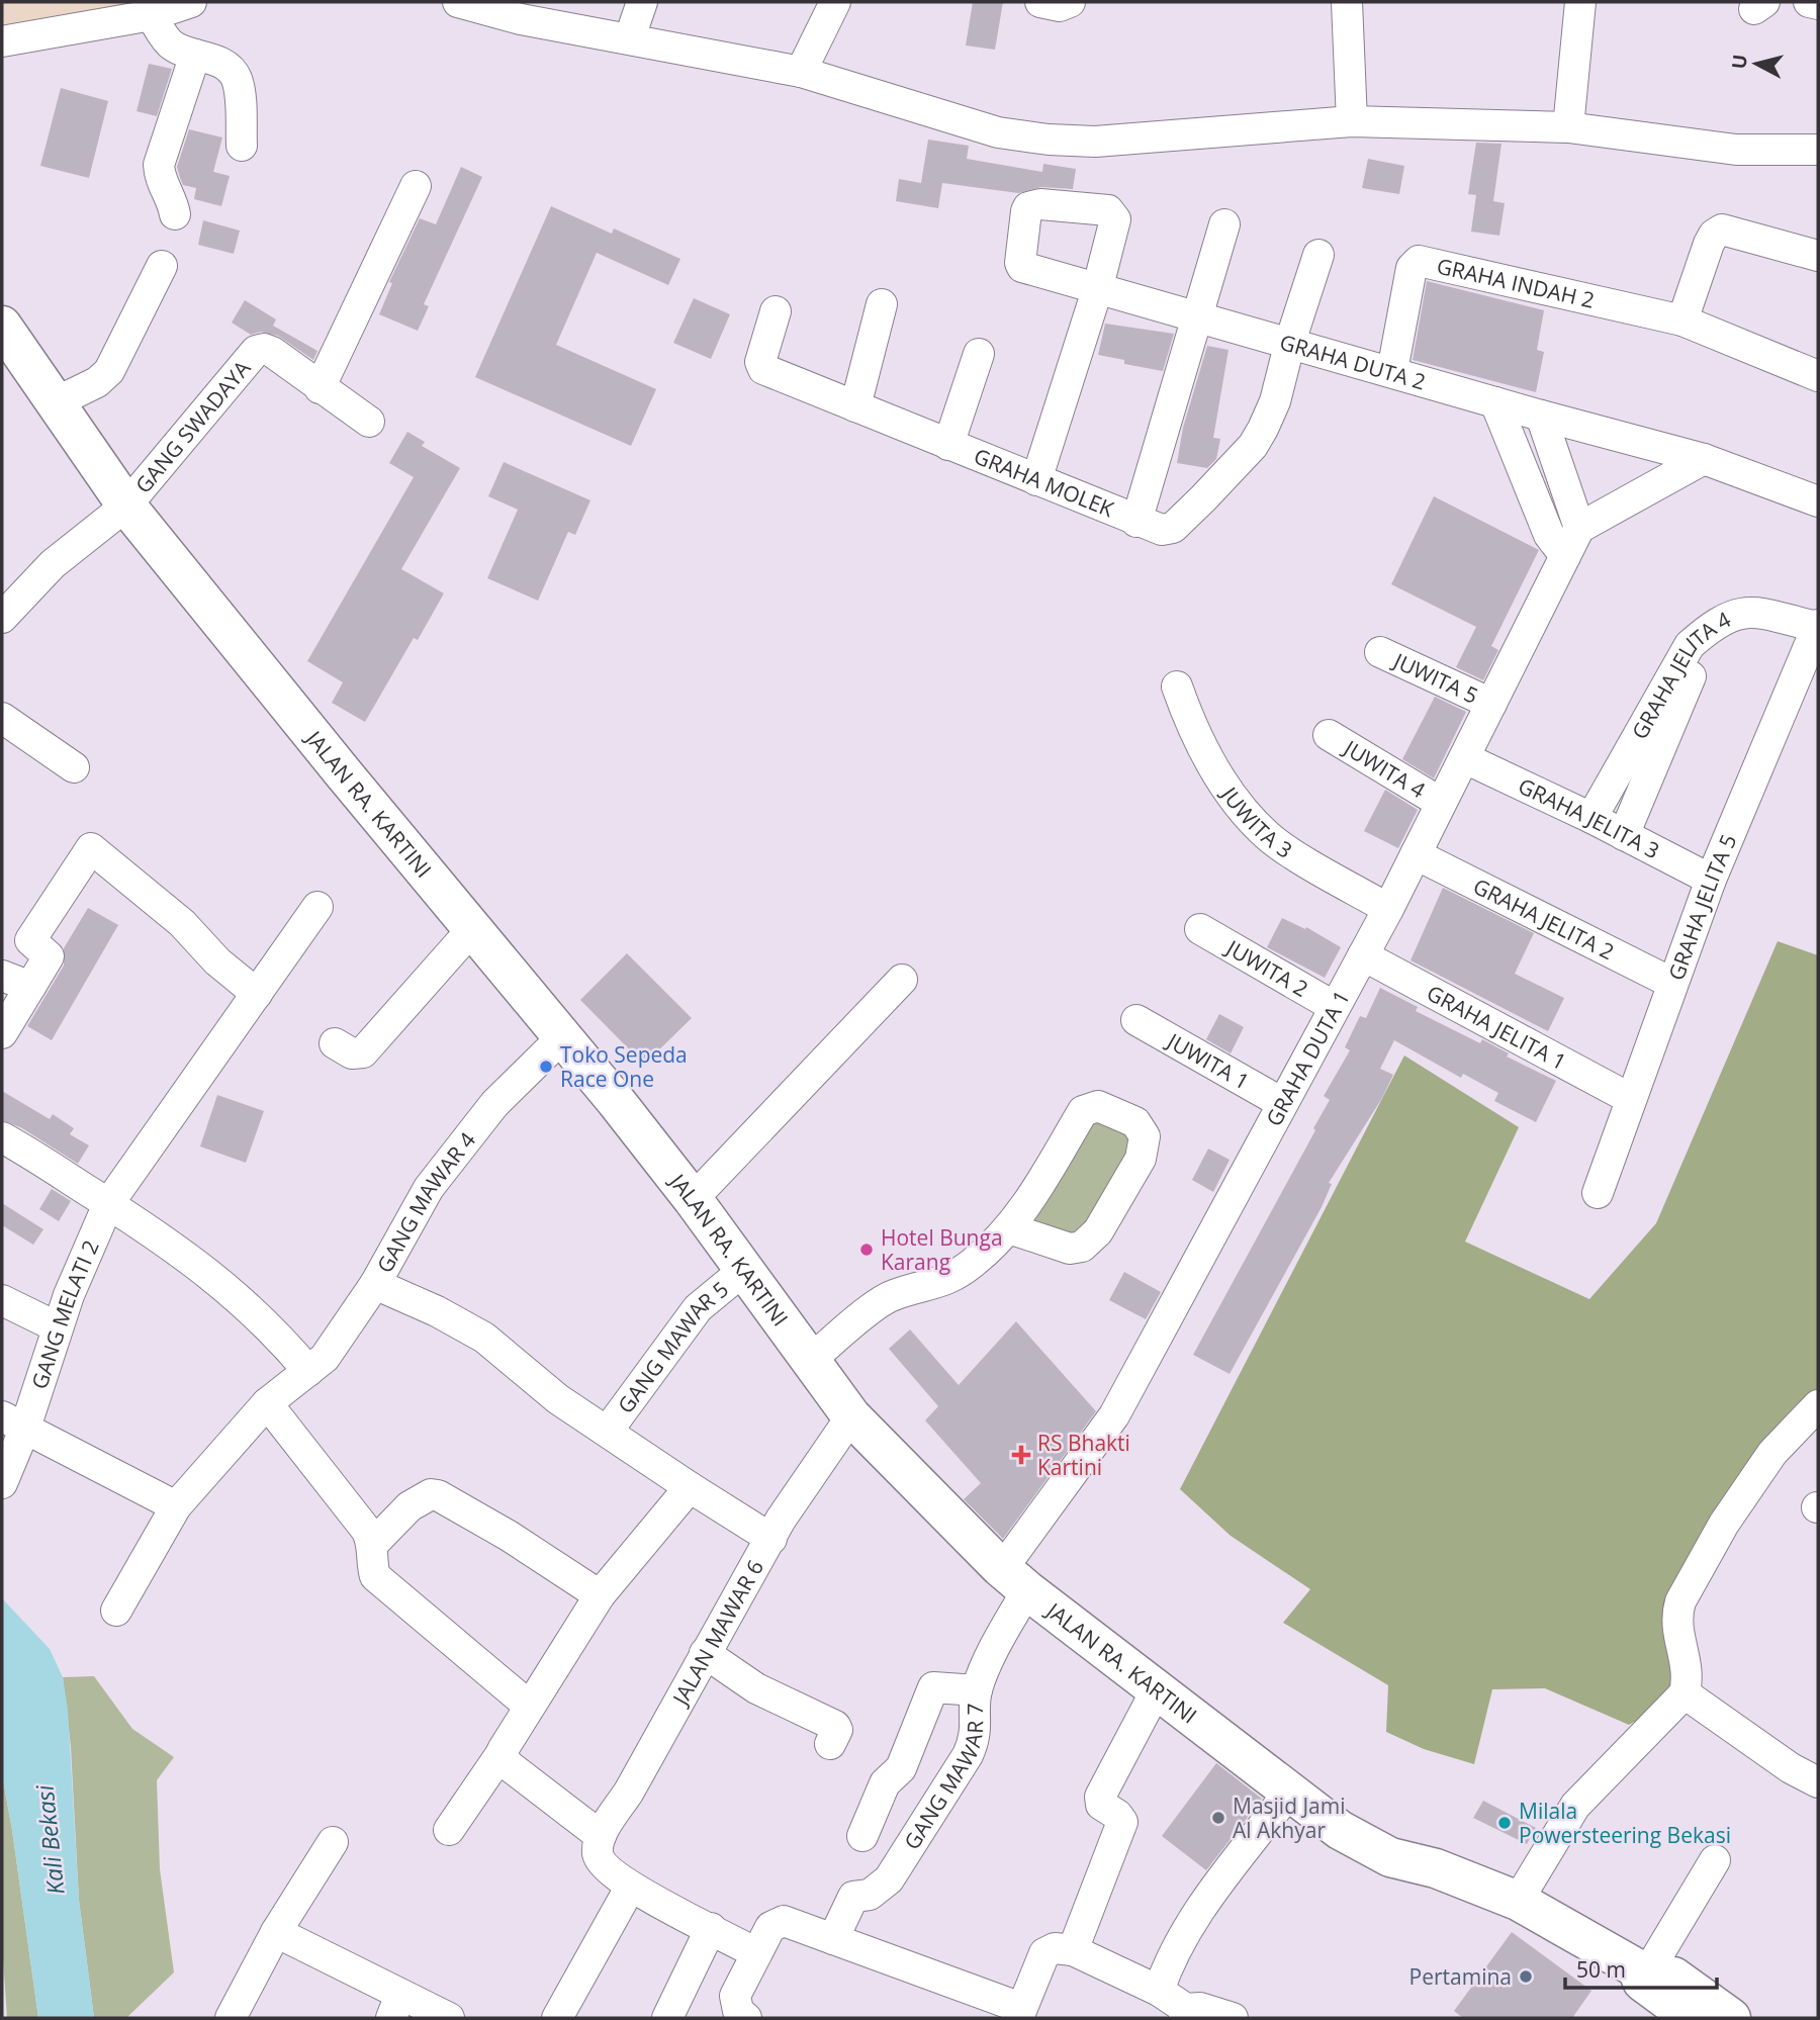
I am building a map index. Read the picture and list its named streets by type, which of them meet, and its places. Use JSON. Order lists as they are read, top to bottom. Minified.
{"streets":{"main road":["JALAN RA. KARTINI"],"street":["GRAHA INDAH 2","GRAHA DUTA 2","GANG SWADAYA","GRAHA MOLEK","JUWITA 5","GRAHA JELITA 4","JUWITA 4","JUWITA 3","GRAHA JELITA 3","GRAHA JELITA 5","GRAHA JELITA 2","JUWITA 2","GRAHA JELITA 1","GRAHA DUTA 1","JUWITA 1","GANG MAWAR 4","GANG MELATI 2","GANG MAWAR 5","JALAN MAWAR 6","GANG MAWAR 7"]},"crossings":[["GRAHA INDAH 2","GRAHA DUTA 2"],["GRAHA DUTA 2","GRAHA MOLEK"],["GANG SWADAYA","JALAN RA. KARTINI"],["JUWITA 5","GRAHA DUTA 1"],["GRAHA JELITA 4","GRAHA JELITA 3"],["GRAHA JELITA 4","GRAHA JELITA 5"],["JUWITA 4","GRAHA DUTA 1"],["JALAN RA. KARTINI","GRAHA DUTA 1"],["JALAN RA. KARTINI","GANG MAWAR 4"],["JALAN RA. KARTINI","GANG MAWAR 5"],["JALAN RA. KARTINI","JALAN MAWAR 6"],["JALAN RA. KARTINI","GANG MAWAR 7"],["JUWITA 3","GRAHA DUTA 1"],["GRAHA JELITA 3","GRAHA JELITA 5"],["GRAHA JELITA 3","GRAHA DUTA 1"],["GRAHA JELITA 5","GRAHA JELITA 2"],["GRAHA JELITA 5","GRAHA JELITA 1"],["GRAHA JELITA 2","GRAHA DUTA 1"],["JUWITA 2","GRAHA DUTA 1"],["GRAHA JELITA 1","GRAHA DUTA 1"],["GRAHA DUTA 1","JUWITA 1"],["GRAHA DUTA 1","GANG MAWAR 7"]],"water":["Kali Bekasi"],"places":{"other":["Toko Sepeda Race One","Hotel Bunga Karang","Masjid Jami Al Akhyar","Milala Powersteering Bekasi","Pertamina"],"health":["RS Bhakti Kartini"]},"scale_bar":"50 m","north":"left"}
